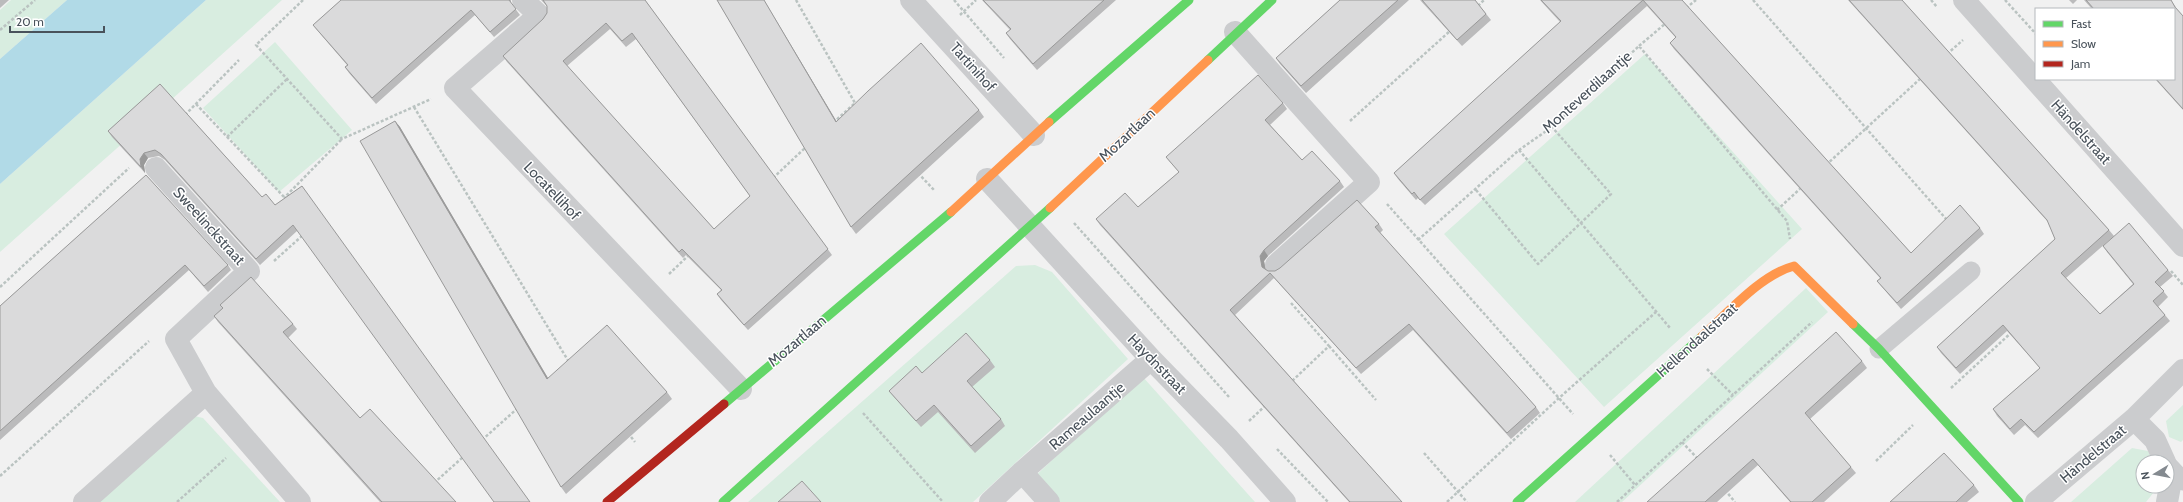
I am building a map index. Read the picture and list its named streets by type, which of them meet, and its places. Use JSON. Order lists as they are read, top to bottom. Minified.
{"streets":{"street":["Tartinihof","Händelstraat","Mozartlaan","Locatellihof","Sweelinckstraat","Hellendaalstraat","Haydnstraat","Rameaulaantje"],"path":["Monteverdilaantje"]},"crossings":[["Tartinihof","Mozartlaan"],["Monteverdilaantje","Hellendaalstraat"],["Mozartlaan","Locatellihof"],["Mozartlaan","Haydnstraat"],["Haydnstraat","Rameaulaantje"]],"legend":["Fast","Slow","Jam"],"scale_bar":"20 m","north":"left"}
